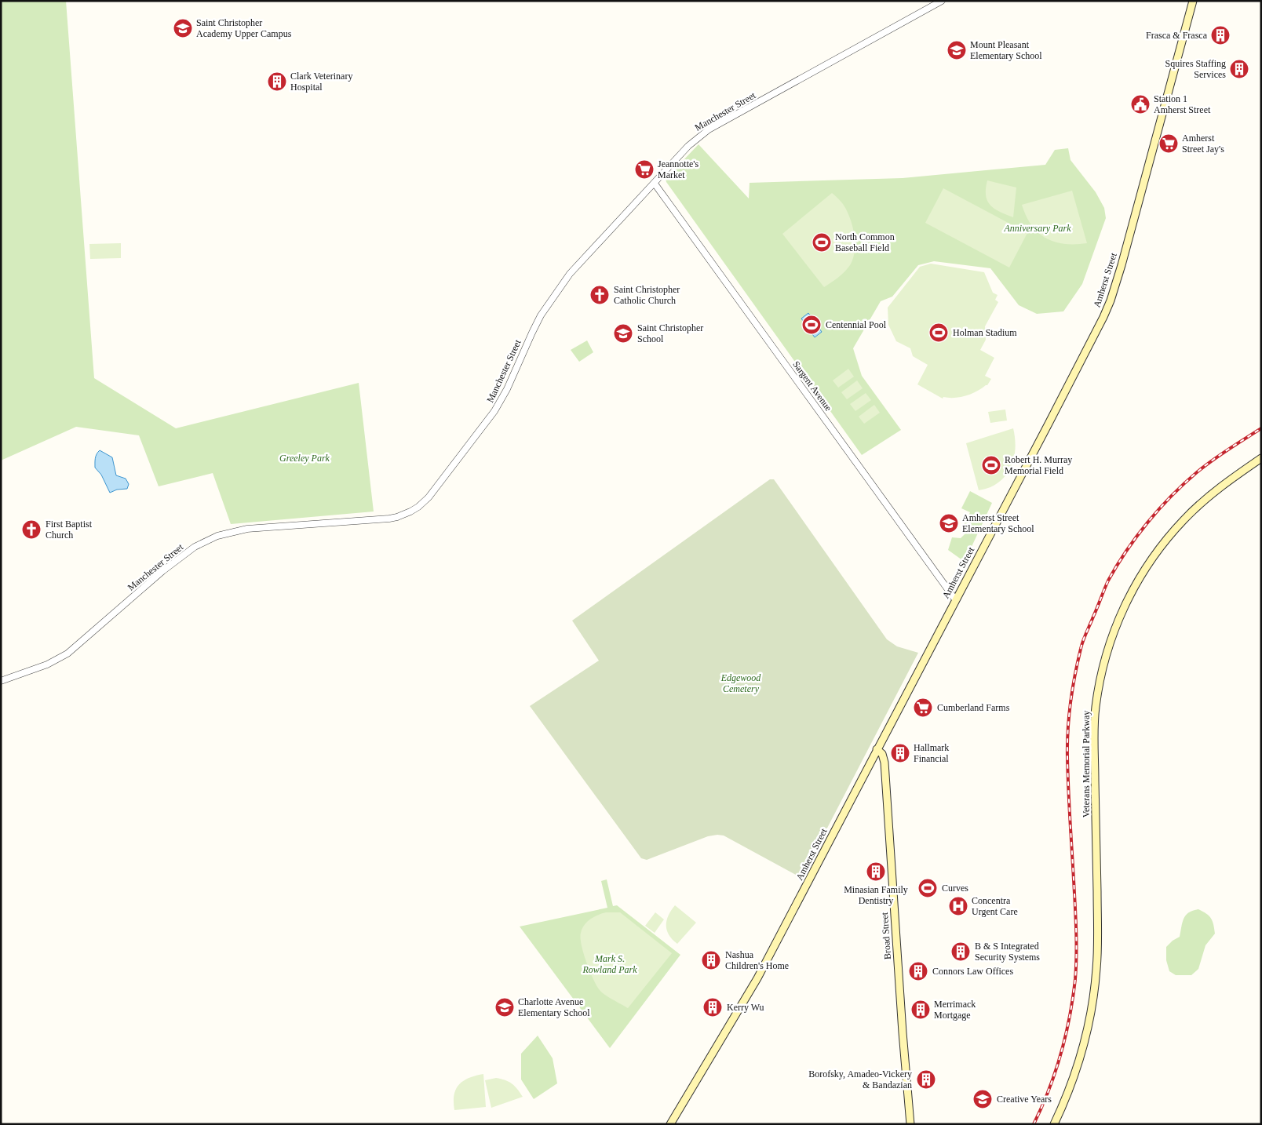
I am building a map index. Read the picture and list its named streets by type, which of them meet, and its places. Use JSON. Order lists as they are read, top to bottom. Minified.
{"streets":{"main road":["Amherst Street","Veterans Memorial Parkway","Broad Street"],"street":["Manchester Street","Sargent Avenue"]},"crossings":[["Manchester Street","Sargent Avenue"],["Amherst Street","Sargent Avenue"],["Amherst Street","Broad Street"]],"parks":["Anniversary Park","Greeley Park","Edgewood Cemetery","Mark S. Rowland Park"],"places":{"school or university":["Saint Christopher Academy Upper Campus","Mount Pleasant Elementary School","Saint Christopher School","Amherst Street Elementary School","Charlotte Avenue Elementary School","Creative Years"],"building":["Frasca & Frasca","Squires Staffing Services","Clark Veterinary Hospital","Hallmark Financial","Minasian Family Dentistry","B & S Integrated Security Systems","Nashua Children's Home","Connors Law Offices","Kerry Wu","Merrimack Mortgage","Borofsky, Amadeo-Vickery & Bandazian"],"public building":["Station 1 Amherst Street"],"supermarket":["Amherst Street Jay's","Jeannotte's Market","Cumberland Farms"],"sports":["North Common Baseball Field","Centennial Pool","Holman Stadium","Robert H. Murray Memorial Field","Curves"],"church":["Saint Christopher Catholic Church","First Baptist Church"],"hospital":["Concentra Urgent Care"]}}
